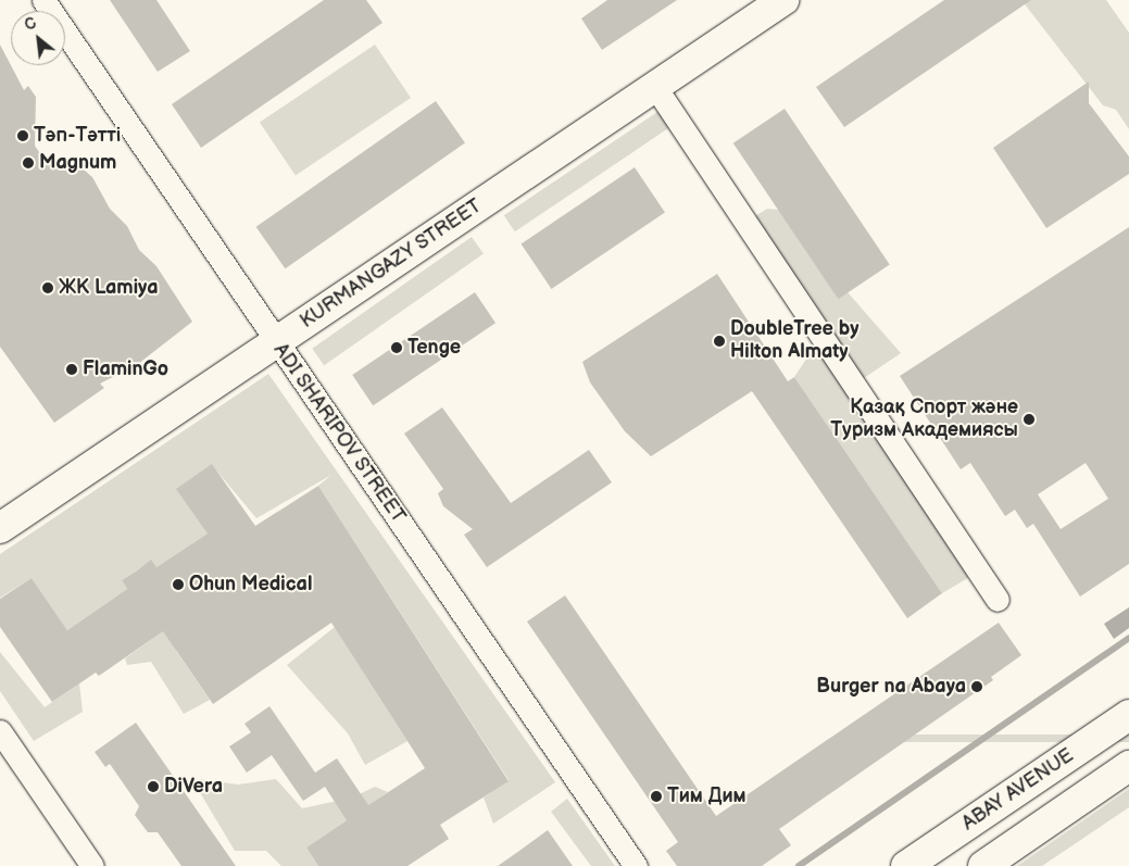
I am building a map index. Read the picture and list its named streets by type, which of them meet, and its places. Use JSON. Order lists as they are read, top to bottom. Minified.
{"streets":{"street":["KURMANGAZY STREET","ADI SHARIPOV STREET","ABAY AVENUE"]},"crossings":[["KURMANGAZY STREET","ADI SHARIPOV STREET"]],"places":["Тәп-Тәтті","Magnum","ЖК Lamiya","DoubleTree by Hilton Almaty","Tenge","FlaminGo","Қазақ Спорт және Туризм Академиясы","Ohun Medical","Burger na Abaya","DiVera","Тим Дим"],"north":"top left"}
